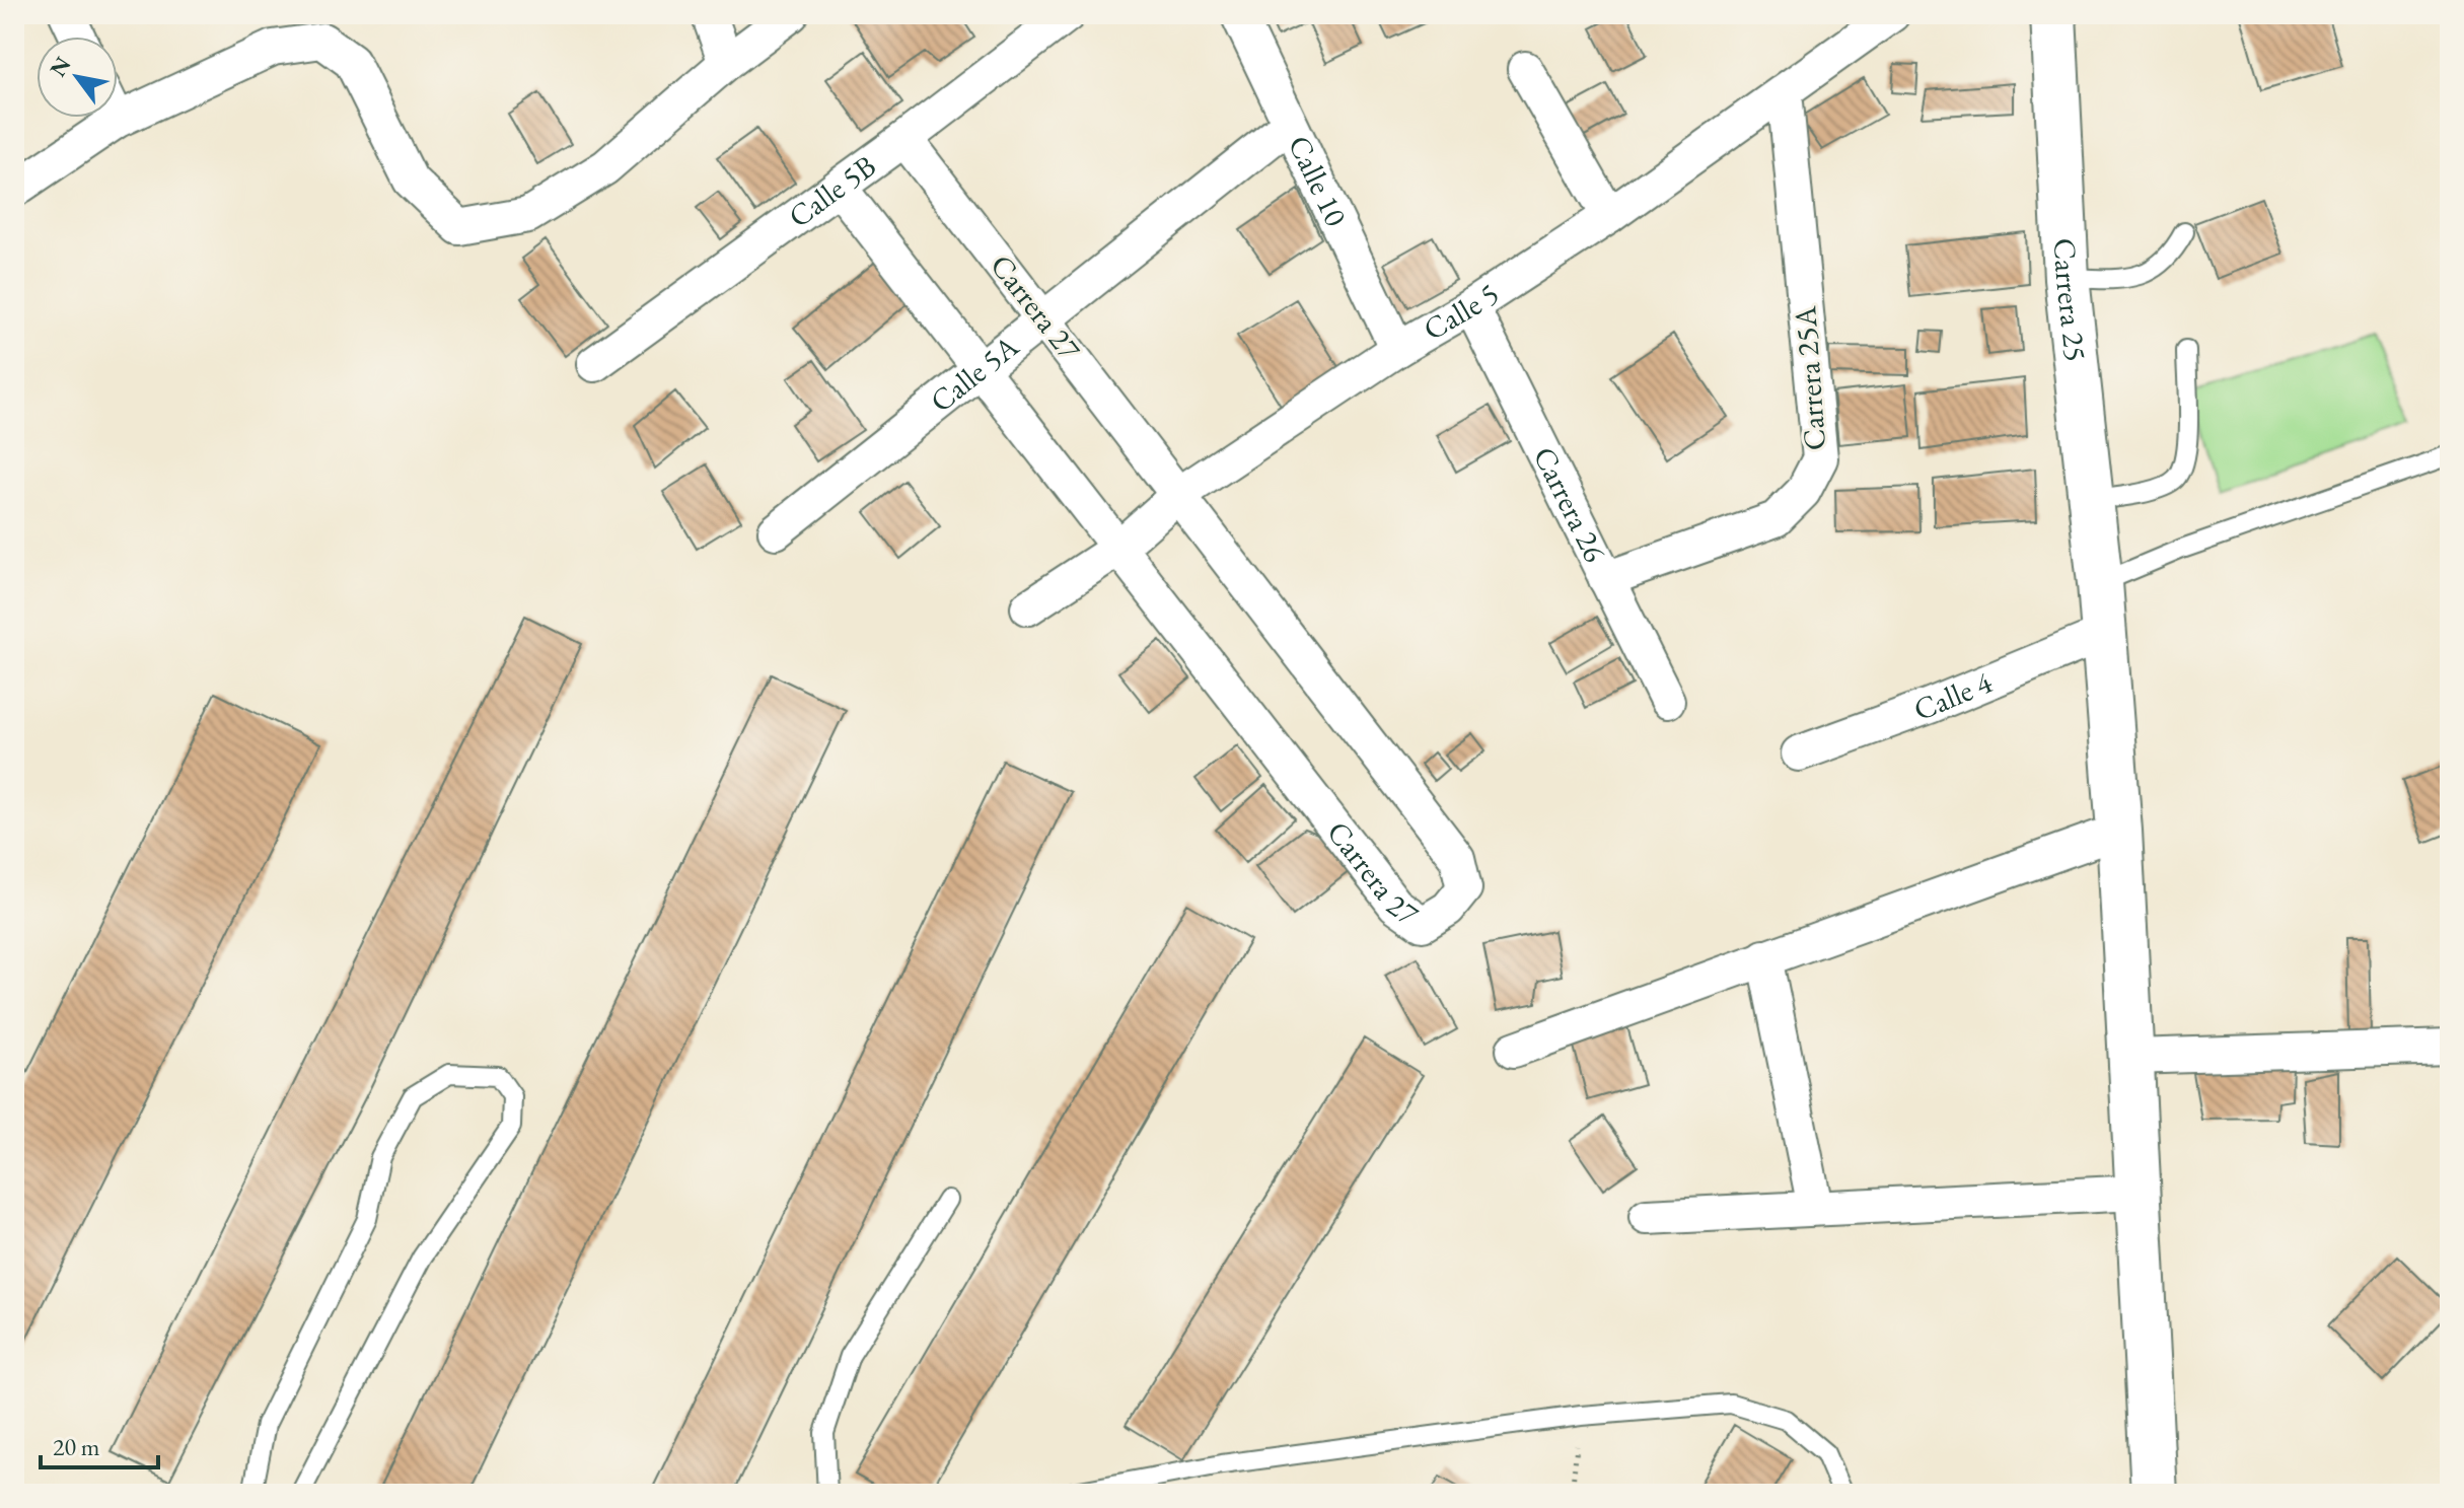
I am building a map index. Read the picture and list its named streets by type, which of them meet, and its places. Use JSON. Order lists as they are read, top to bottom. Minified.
{"streets":{"street":["Calle 10","Calle 5B","Carrera 25","Carrera 27","Calle 5","Calle 5A","Carrera 25A","Carrera 26","Calle 4"]},"crossings":[["Calle 10","Calle 5"],["Calle 10","Calle 5A"],["Calle 5B","Carrera 27"],["Carrera 25","Calle 4"],["Carrera 27","Calle 5"],["Carrera 27","Calle 5A"],["Calle 5","Carrera 25A"],["Calle 5","Carrera 26"],["Carrera 25A","Carrera 26"]],"scale_bar":"20 m","north":"top left"}
